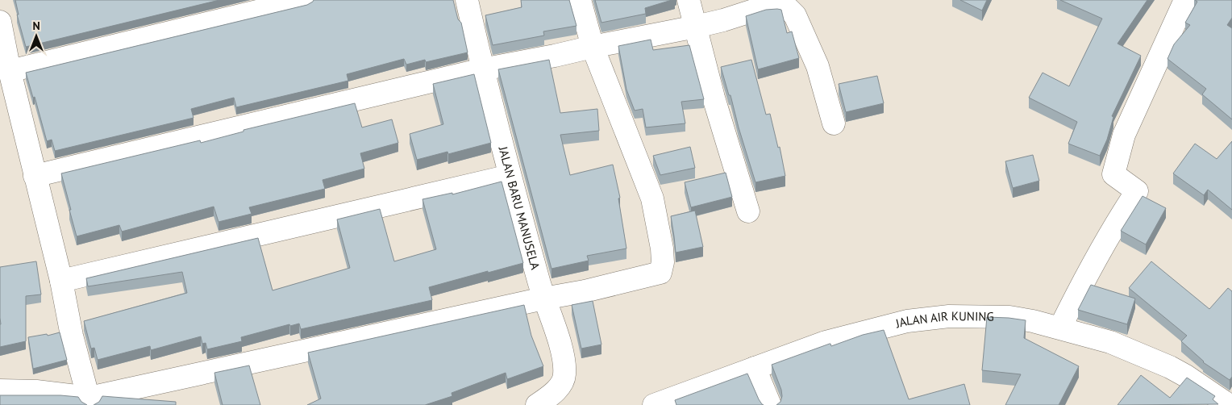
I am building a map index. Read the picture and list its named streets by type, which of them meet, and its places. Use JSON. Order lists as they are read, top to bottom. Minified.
{"streets":{"street":["JALAN BARU MANUSELA","JALAN AIR KUNING"]},"north":"top"}
